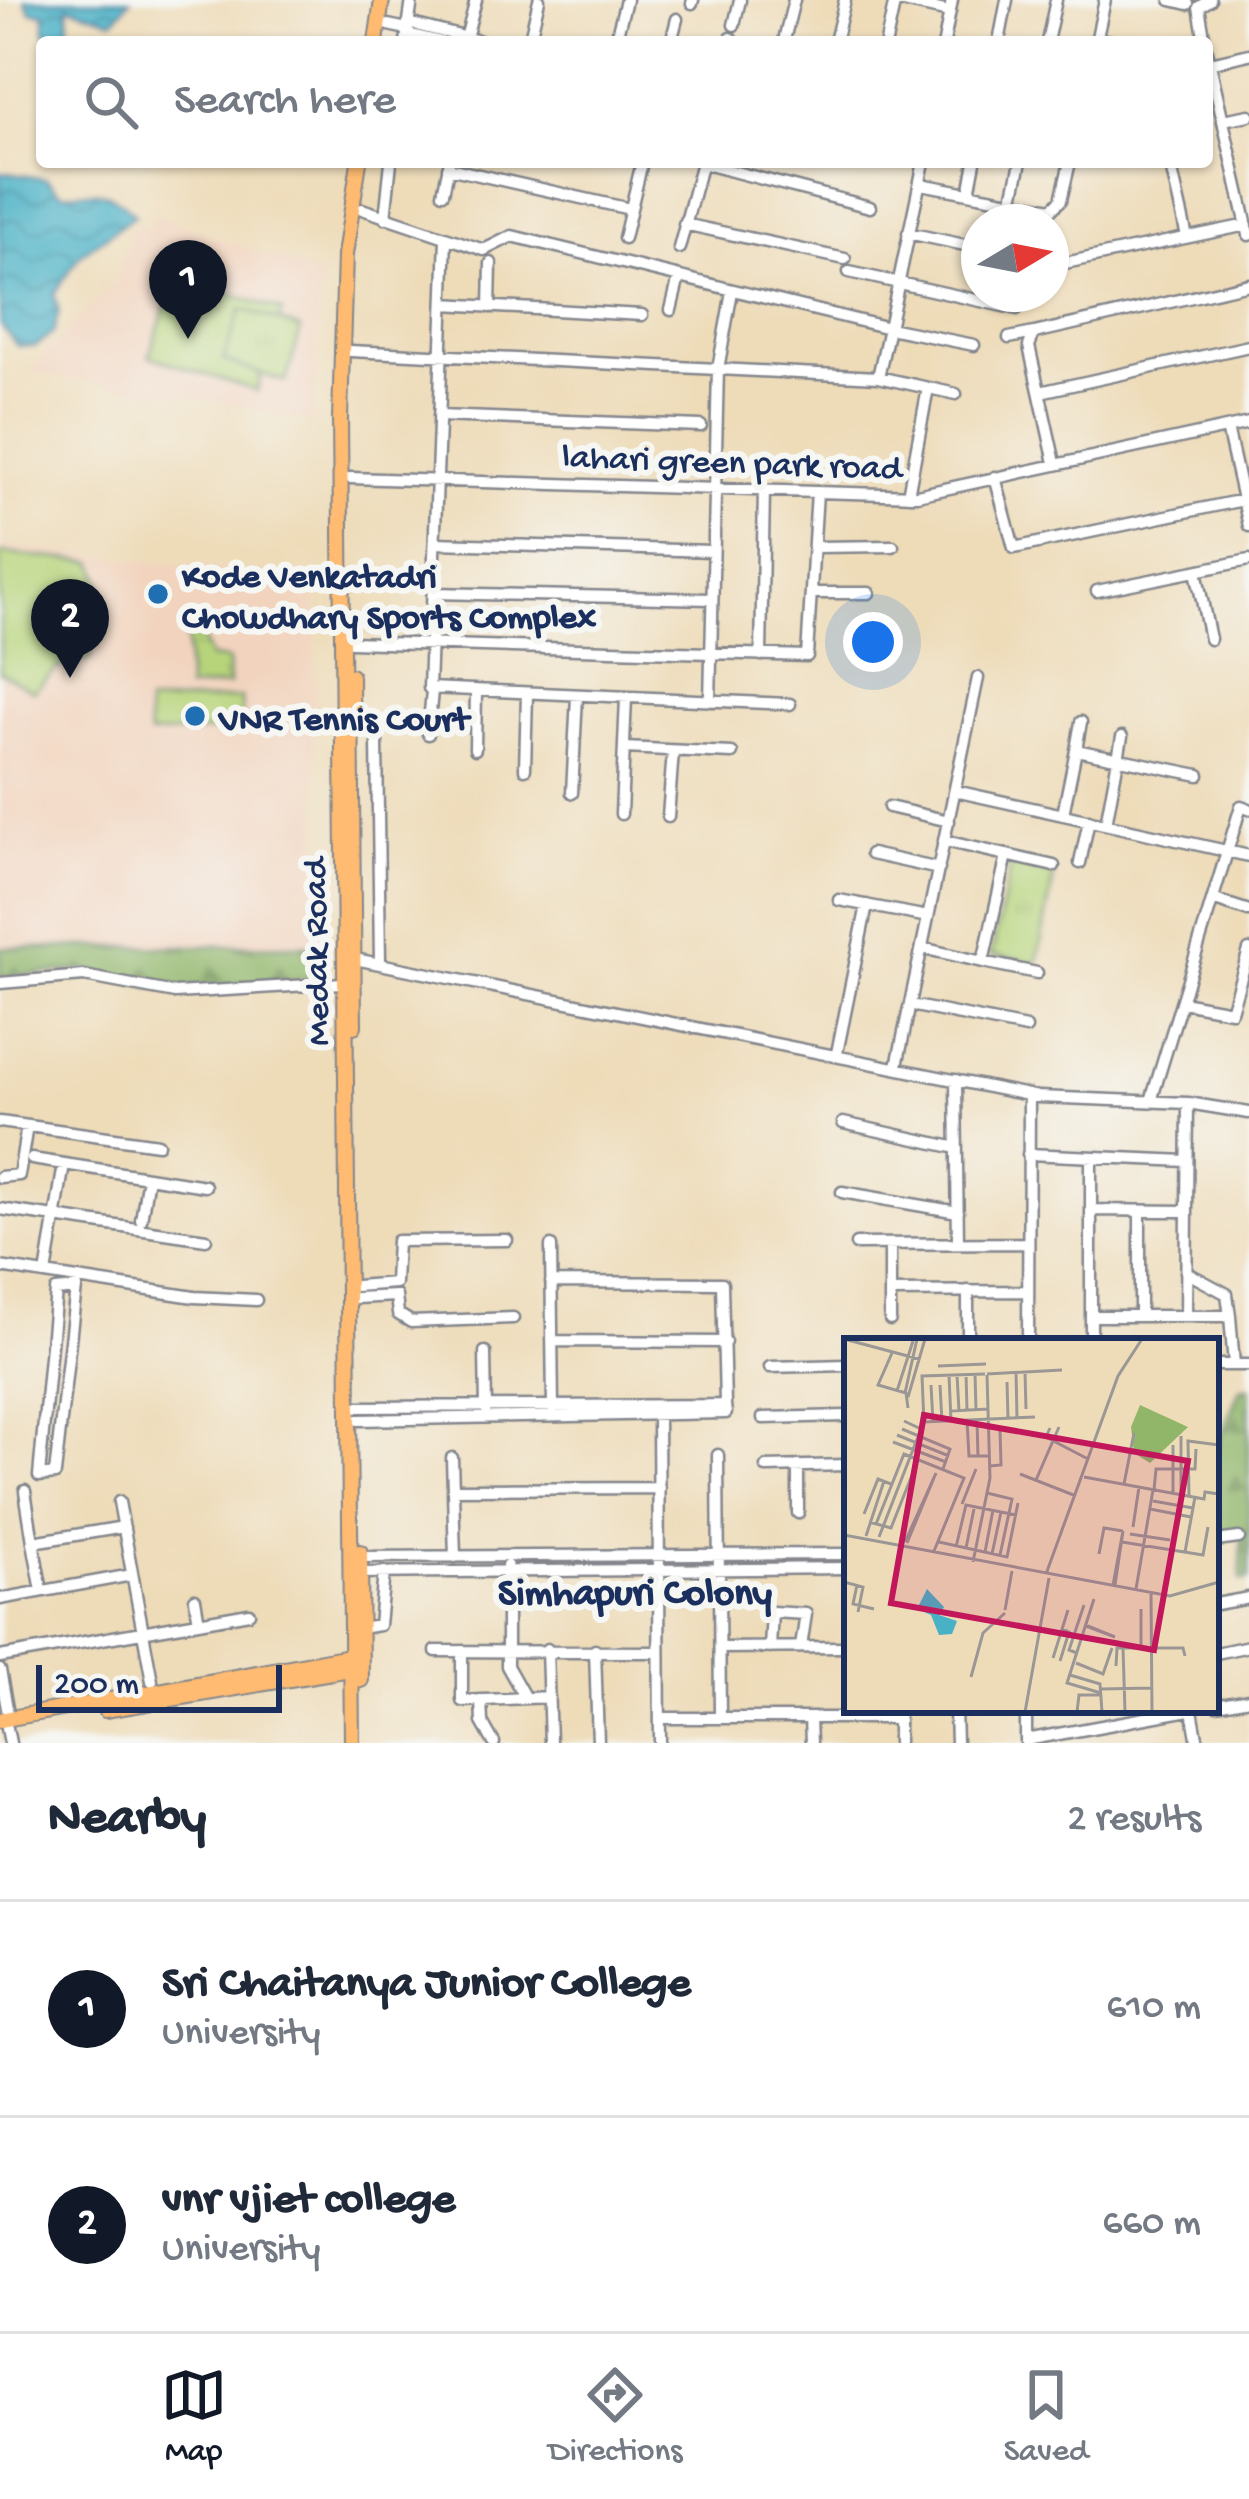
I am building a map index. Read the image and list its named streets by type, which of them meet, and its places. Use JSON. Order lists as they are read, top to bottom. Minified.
{"streets":{"main road":["Medak Road"],"street":["lahari green park road"]},"crossings":[["lahari green park road","Medak Road"]],"districts":["Simhapuri Colony"],"places":["Kode Venkatadri Chowdhary Sports Complex","VNR Tennis Court"],"scale_bar":"200 m","north":"right","page":{"search":"Search here","pins":["1","2"],"scale":"200 m","heading":["Nearby","2 results"],"list":[{"mark":"1","name":"Sri Chaitanya Junior College","note":"University","value":"610 m"},{"mark":"2","name":"vnr vjiet college","note":"University","value":"660 m"}],"nav":["Map","Directions","Saved"]}}
